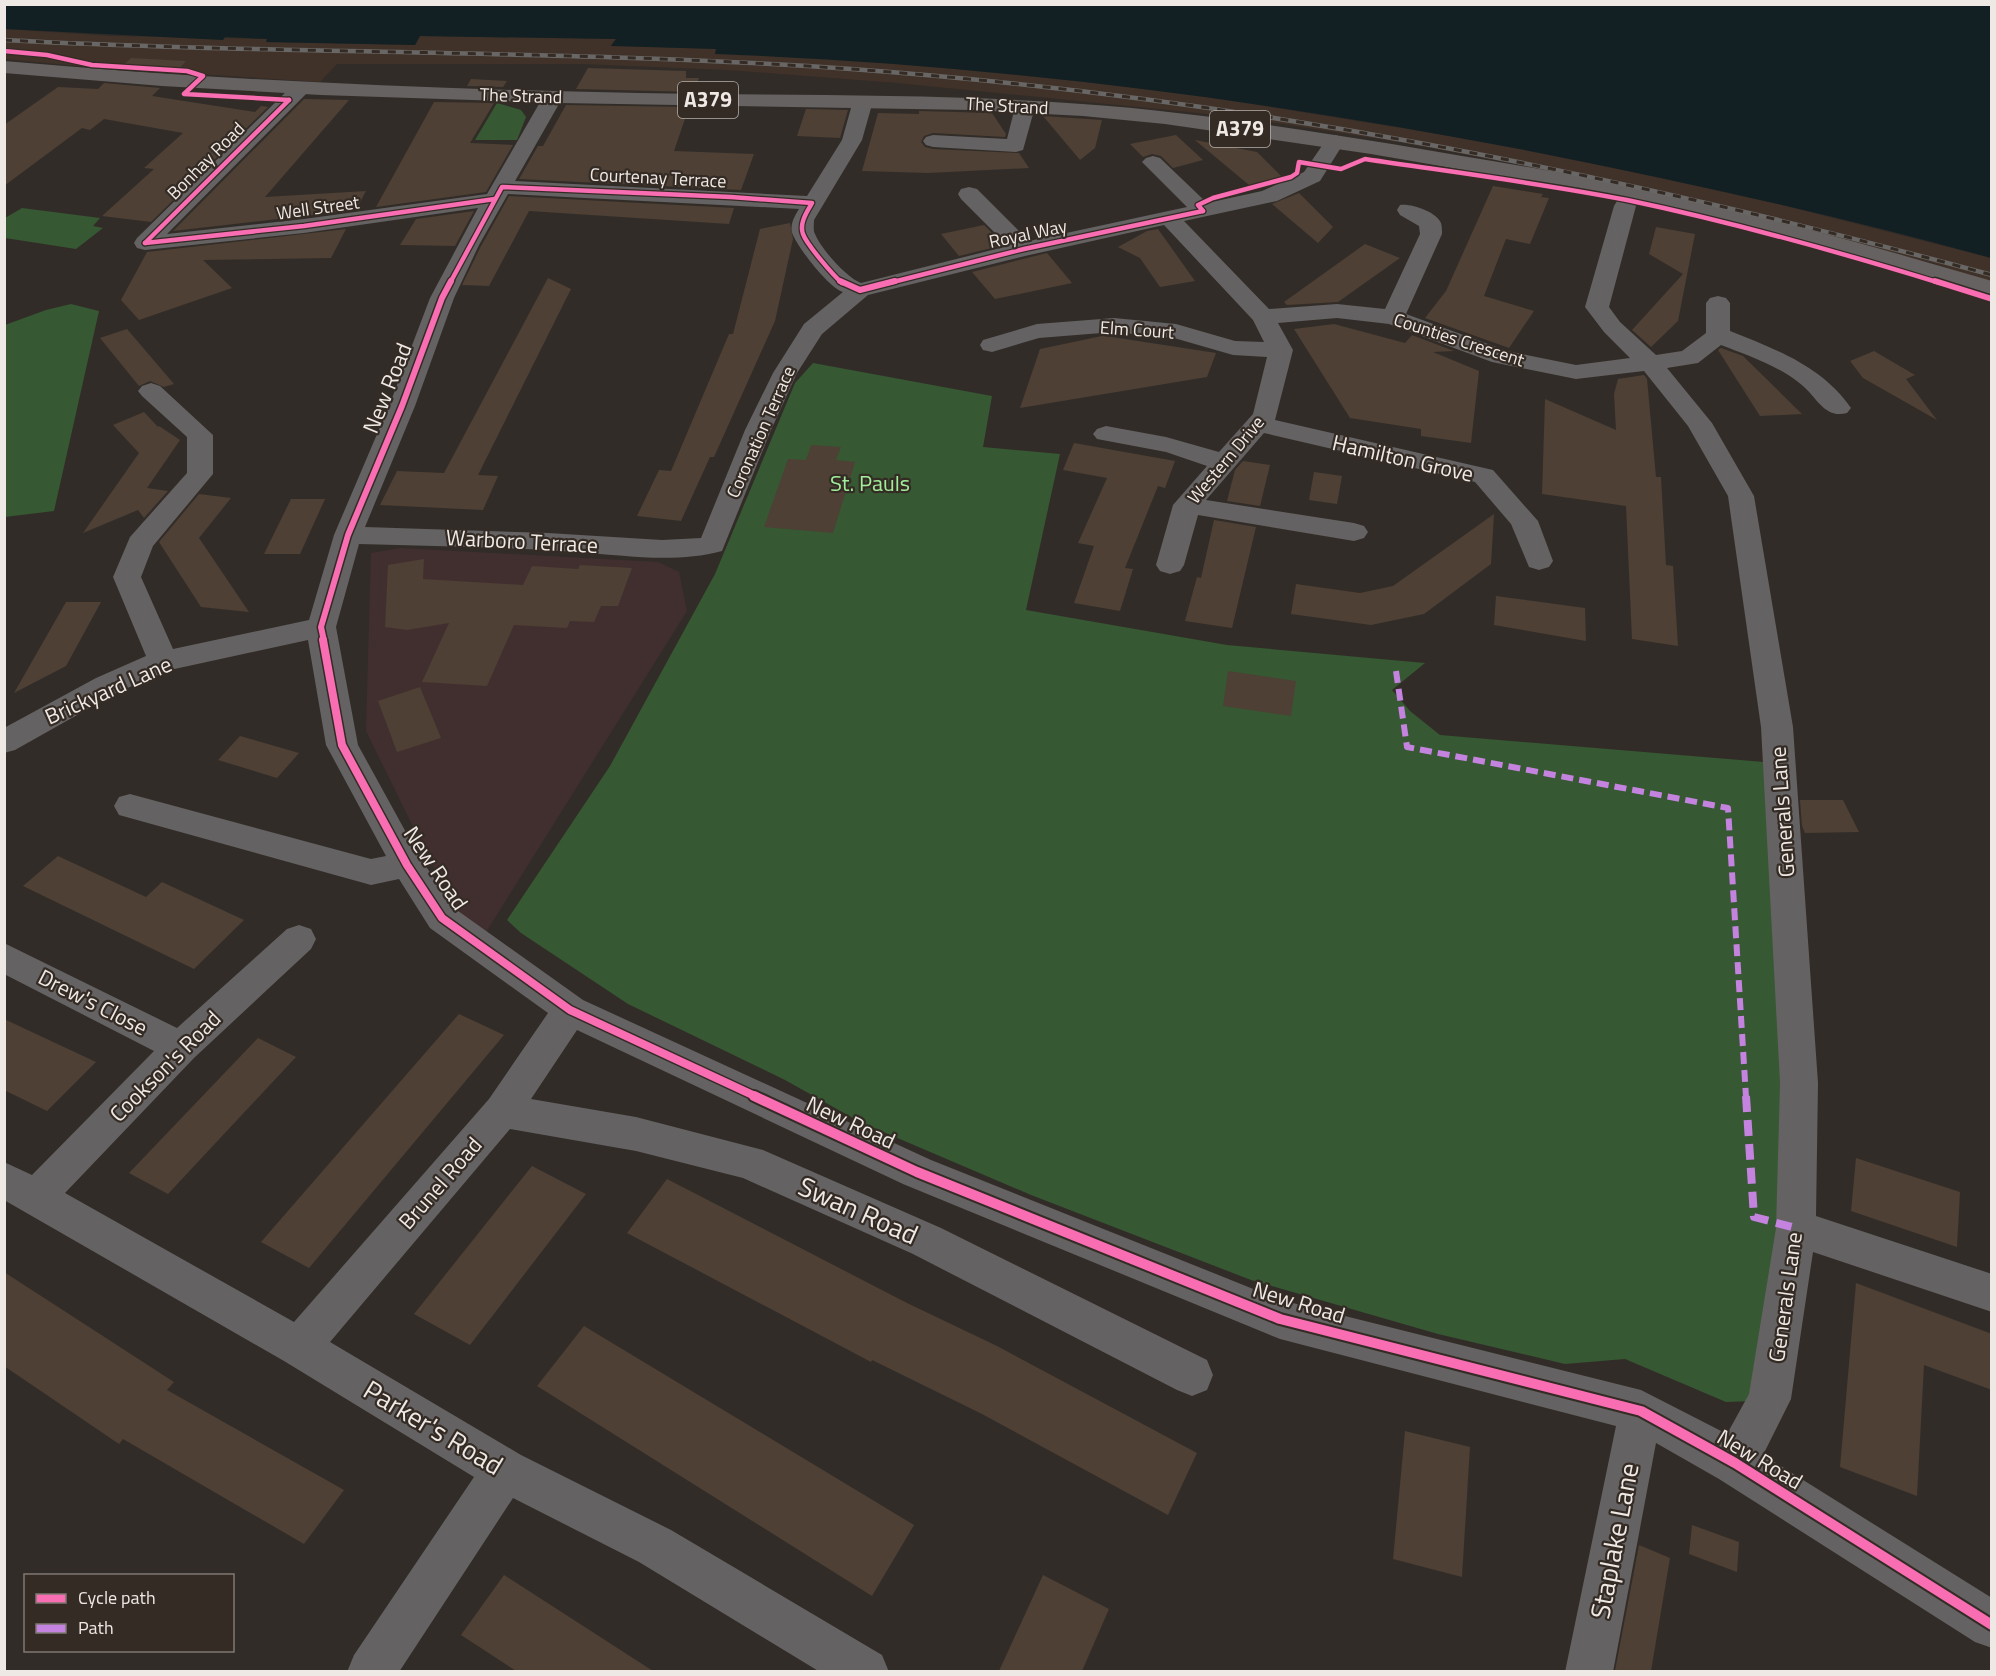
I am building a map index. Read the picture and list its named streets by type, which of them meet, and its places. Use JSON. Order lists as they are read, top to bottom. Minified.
{"streets":{"main road":["The Strand","A379"],"street":["Bonhay Road","Courtenay Terrace","Well Street","Royal Way","Elm Court","Counties Crescent","New Road","Coronation Terrace","Hamilton Grove","Western Drive","Warboro Terrace","Brickyard Lane","Generals Lane","Drew's Close","Cookson's Road","Brunel Road","Swan Road","Parker's Road","Staplake Lane"]},"crossings":[["The Strand","Bonhay Road"],["The Strand","Royal Way"],["The Strand","New Road"],["Bonhay Road","Well Street"],["Courtenay Terrace","Well Street"],["Courtenay Terrace","New Road"],["Well Street","New Road"],["Royal Way","Coronation Terrace"],["Elm Court","Western Drive"],["Counties Crescent","Generals Lane"],["New Road","Warboro Terrace"],["New Road","Brickyard Lane"],["New Road","Generals Lane"],["New Road","Brunel Road"],["New Road","Staplake Lane"],["Coronation Terrace","Warboro Terrace"],["Hamilton Grove","Western Drive"],["Drew's Close","Cookson's Road"],["Cookson's Road","Parker's Road"],["Brunel Road","Swan Road"],["Brunel Road","Parker's Road"]],"parks":["St. Pauls"],"legend":["Cycle path","Path"]}
